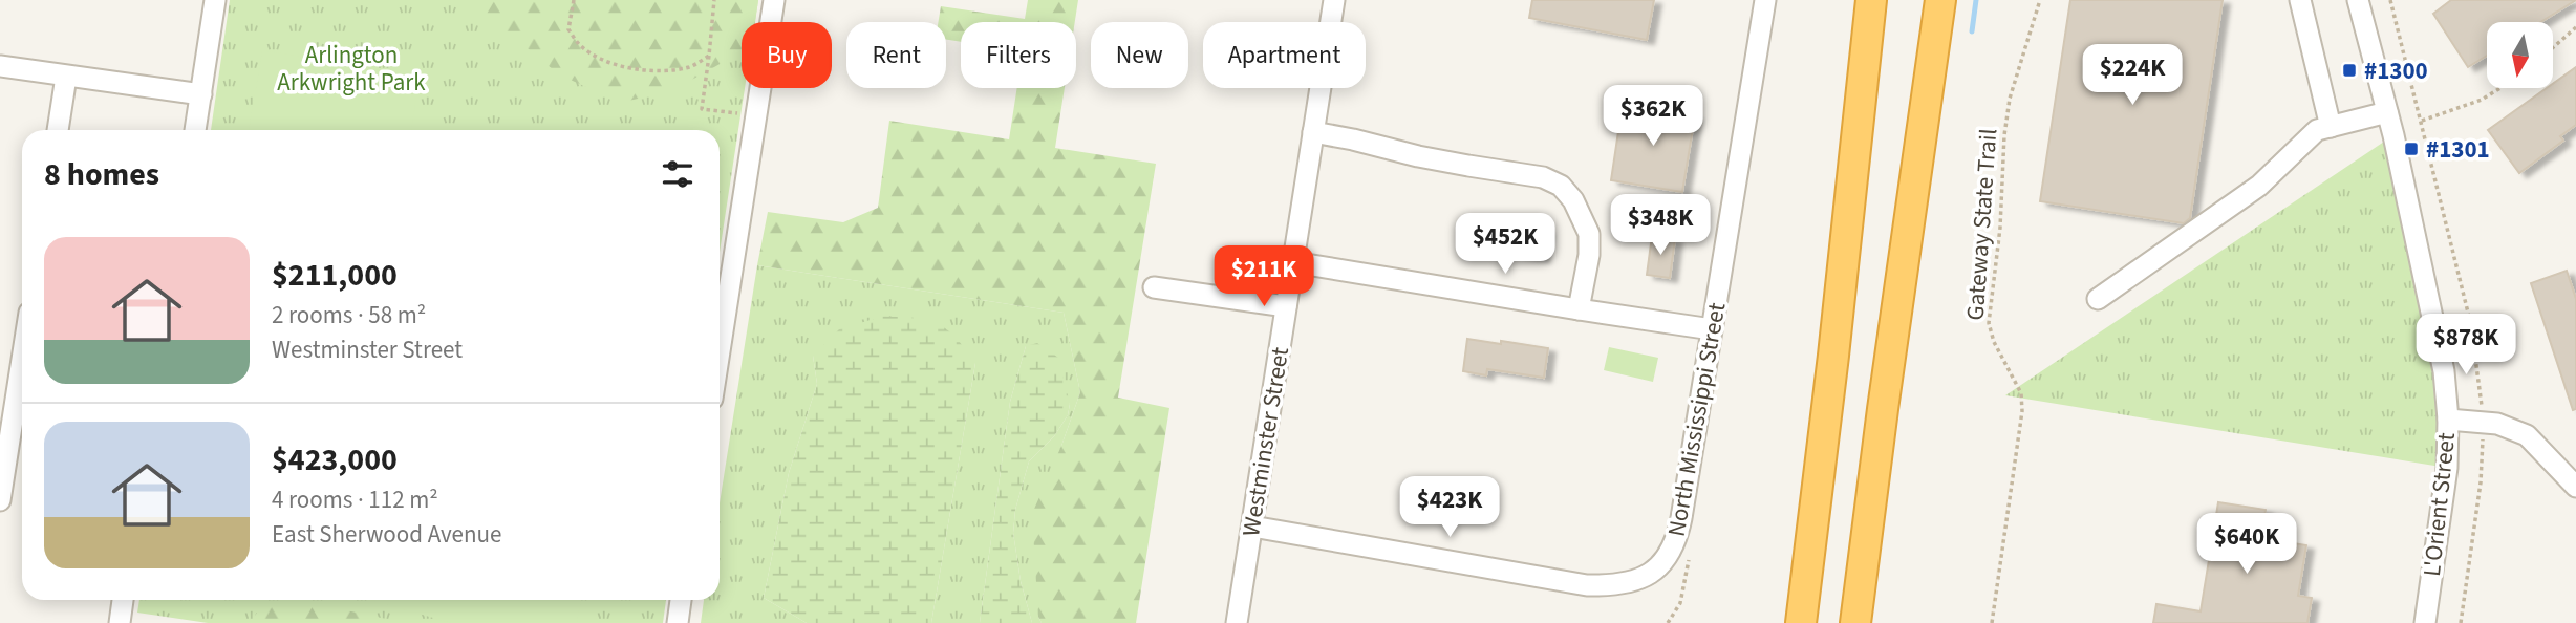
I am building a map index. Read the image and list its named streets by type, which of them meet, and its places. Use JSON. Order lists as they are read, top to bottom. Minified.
{"streets":{"street":["North Mississippi Street","Westminster Street","L'Orient Street"],"path":["Gateway State Trail"]},"crossings":[["North Mississippi Street","Westminster Street"]],"parks":["Arlington Arkwright Park"],"places":{"transit":["#1300","#1301"]},"north":"bottom","page":{"chip":["Buy","Rent","Filters","New","Apartment"],"price":["$224K","$362K","$348K","$452K","$211K","$878K","$423K","$640K"],"heading":"8 homes","list":[{"name":"$211,000","note":"2 rooms · 58 m² · Westminster Street"},{"name":"$423,000","note":"4 rooms · 112 m² · East Sherwood Avenue"}]}}
